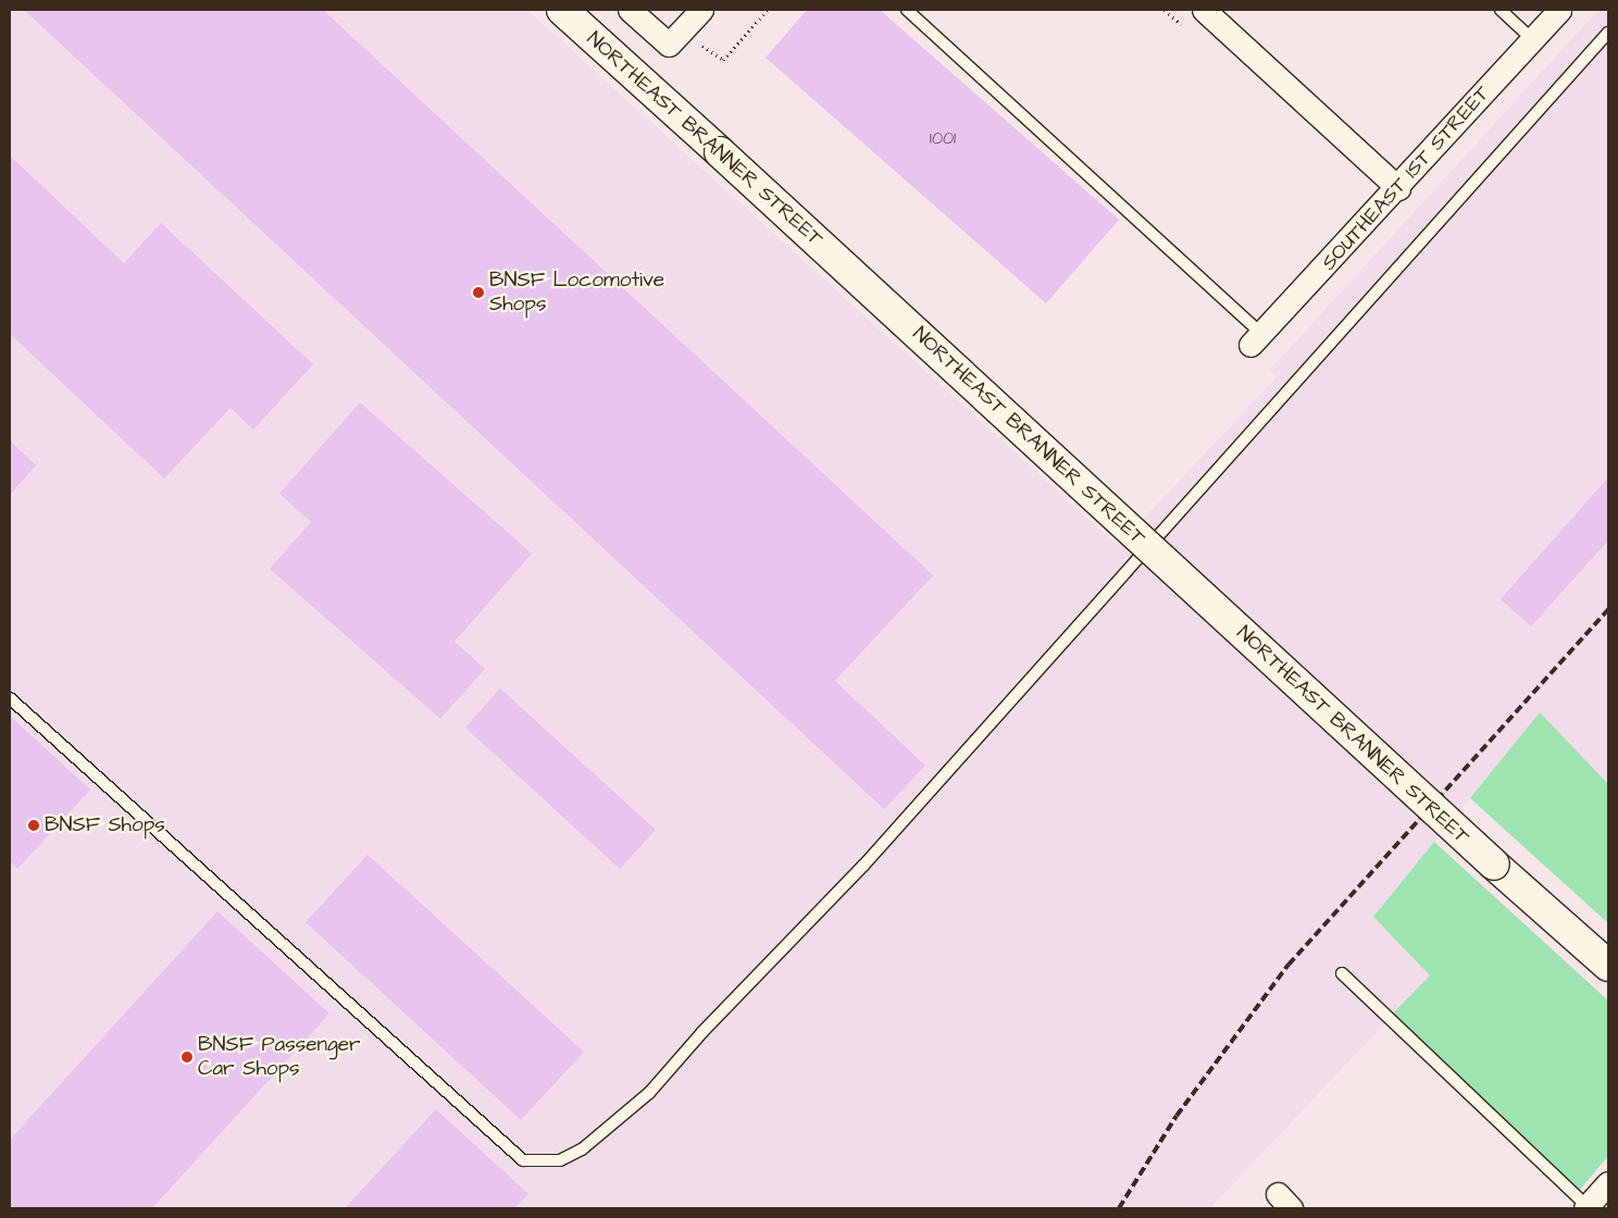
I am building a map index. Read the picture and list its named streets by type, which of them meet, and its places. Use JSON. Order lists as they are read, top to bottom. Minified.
{"streets":{"main road":["NORTHEAST BRANNER STREET"],"street":["SOUTHEAST 1ST STREET"]},"places":["BNSF Locomotive Shops","BNSF Shops","BNSF Passenger Car Shops"],"house_numbers":["1001"]}
